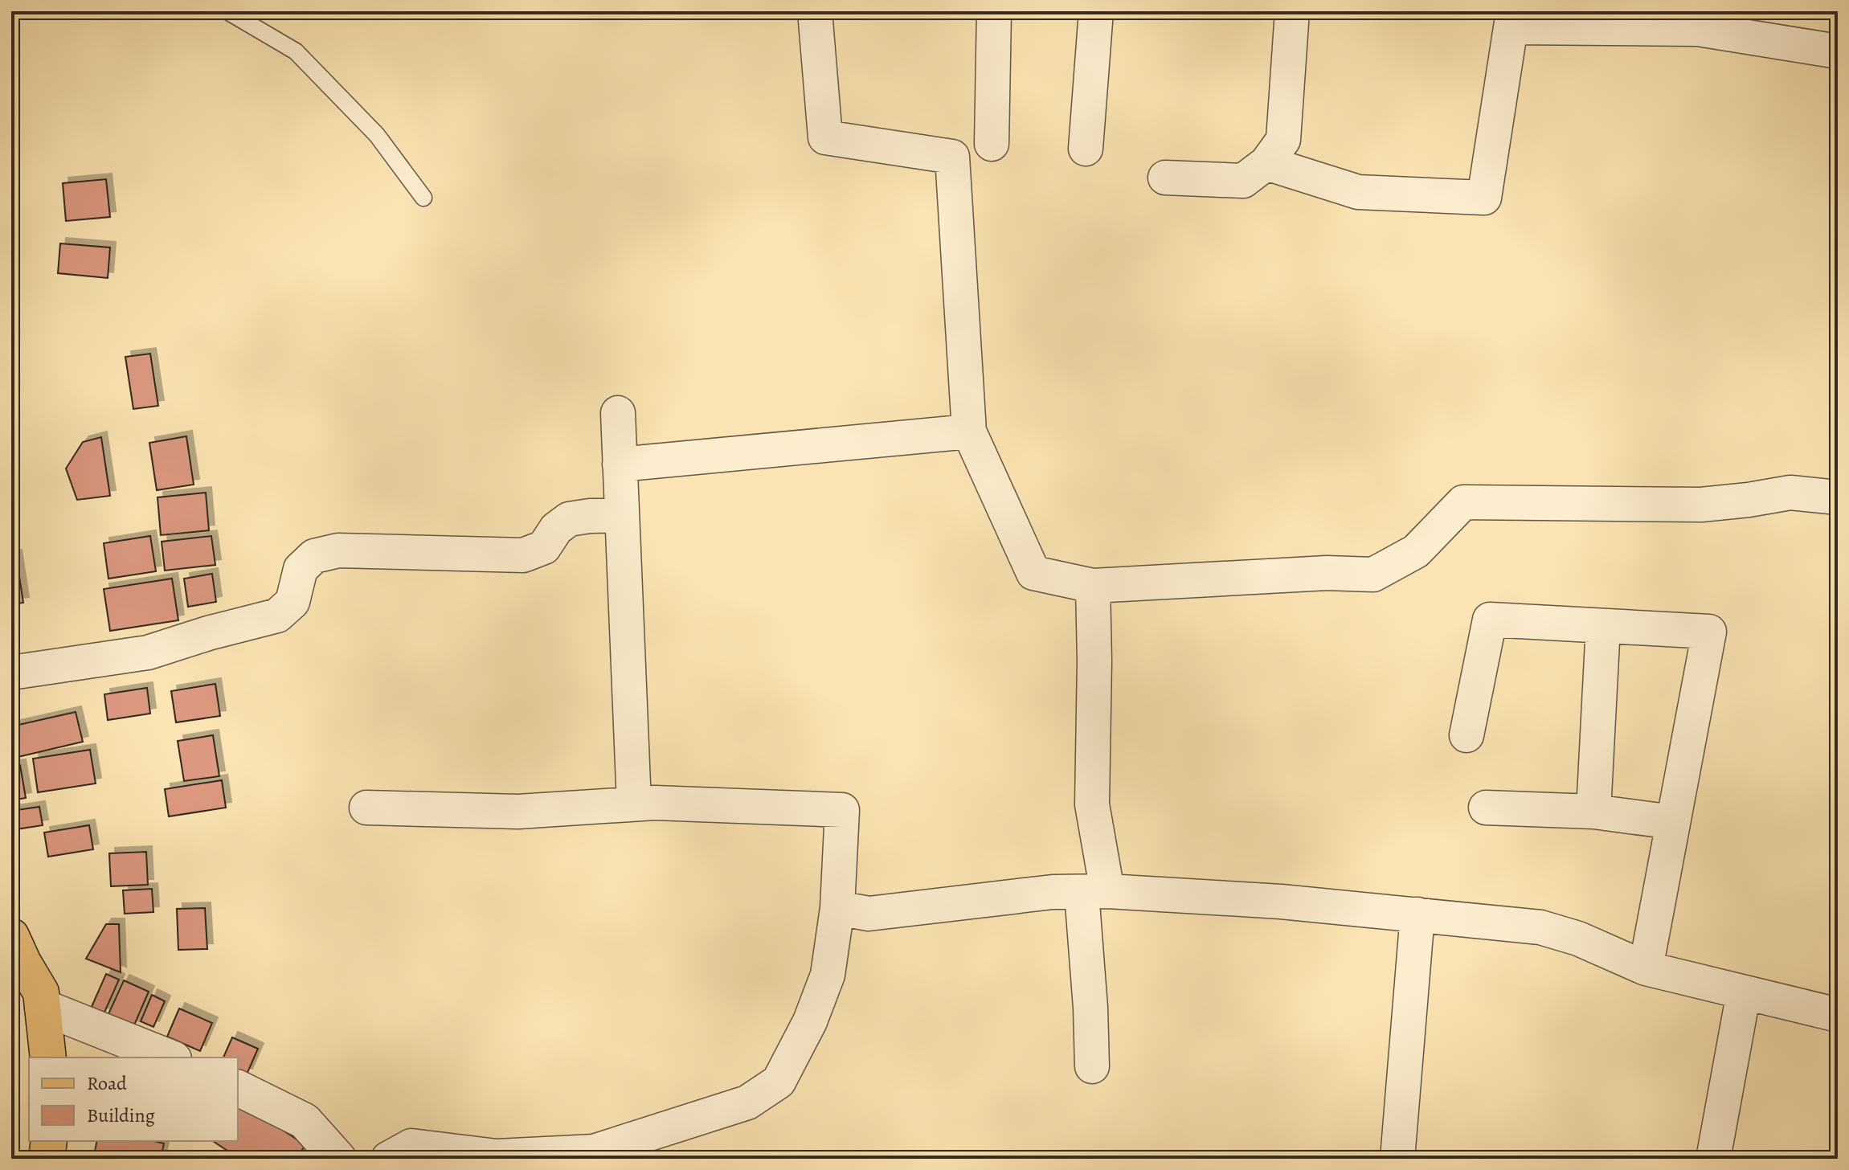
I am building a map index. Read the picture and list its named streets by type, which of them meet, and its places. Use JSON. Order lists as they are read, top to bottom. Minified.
{"legend":["Road","Building"]}
